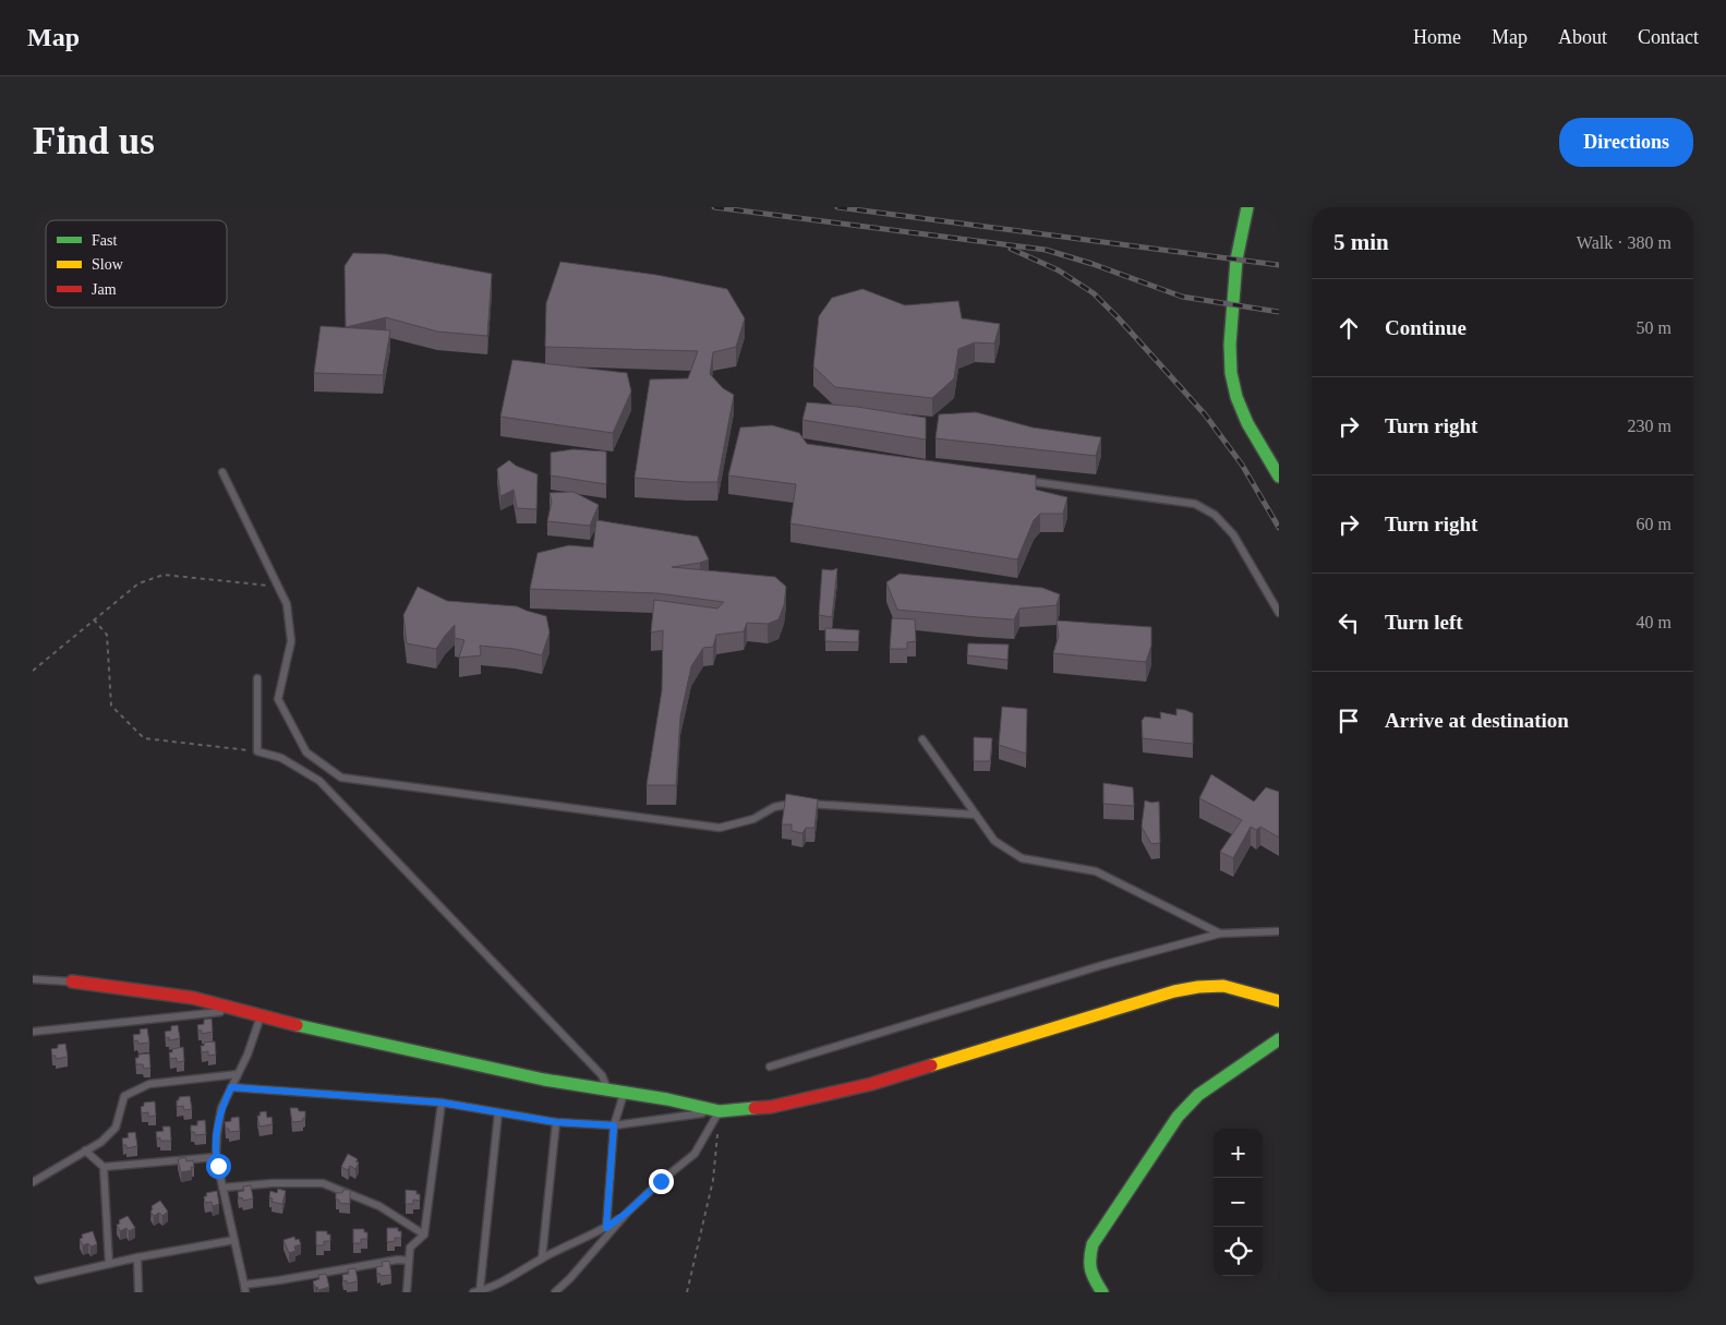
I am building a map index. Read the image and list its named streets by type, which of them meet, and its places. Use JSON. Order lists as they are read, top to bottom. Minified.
{"legend":["Fast","Slow","Jam"],"page":{"header":"Map","nav":["Home","Map","About","Contact"],"buttons":"Directions","title":"Find us","heading":["5 min","Walk · 380 m"],"list":[["Continue","50 m"],["Turn right","230 m"],["Turn right","60 m"],["Turn left","40 m"],"Arrive at destination"],"map_buttons":["+","−"]}}
